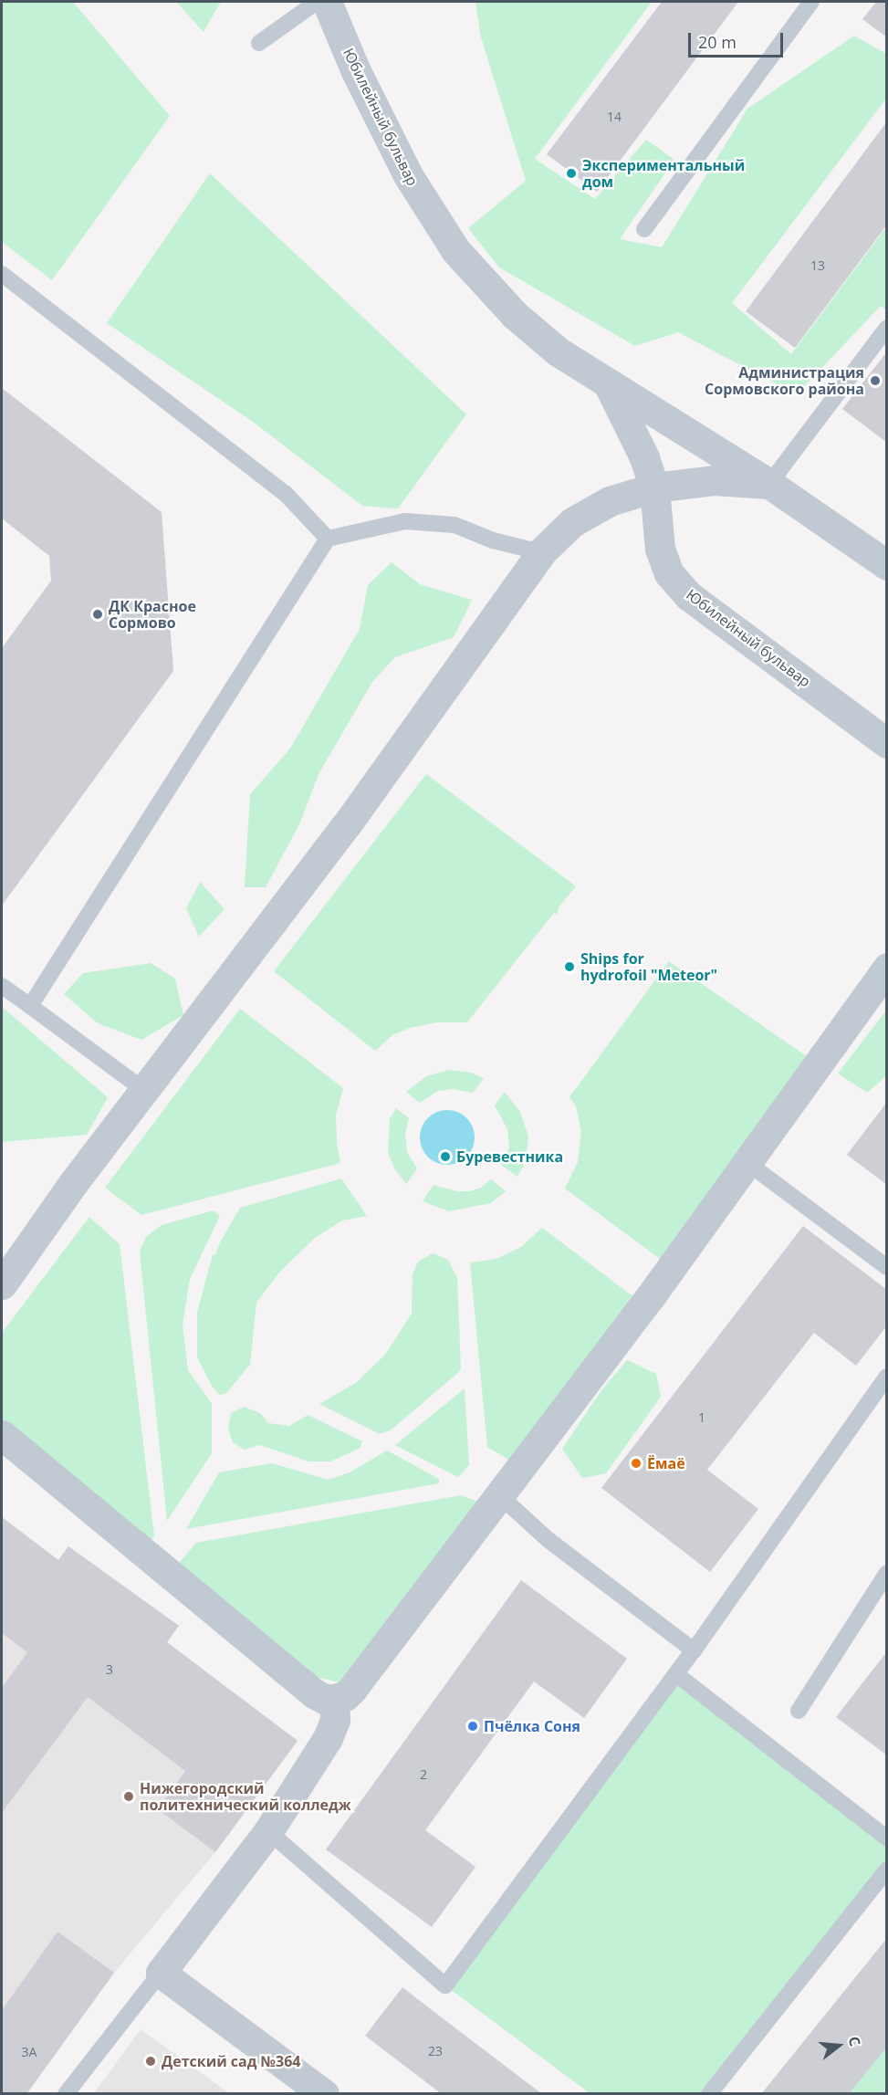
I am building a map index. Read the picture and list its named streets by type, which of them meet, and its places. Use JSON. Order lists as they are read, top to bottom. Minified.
{"streets":{"street":["Юбилейный бульвар"]},"places":["Экспериментальный дом","Администрация Сормовского района","ДК Красное Сормово","Ships for hydrofoil \"Meteor\"","Буревестника","Ёмаё","Пчёлка Соня","Нижегородский политехнический колледж","Детский сад №364"],"house_numbers":["14","13","1","3","2","23","3А"],"scale_bar":"20 m","north":"right"}
